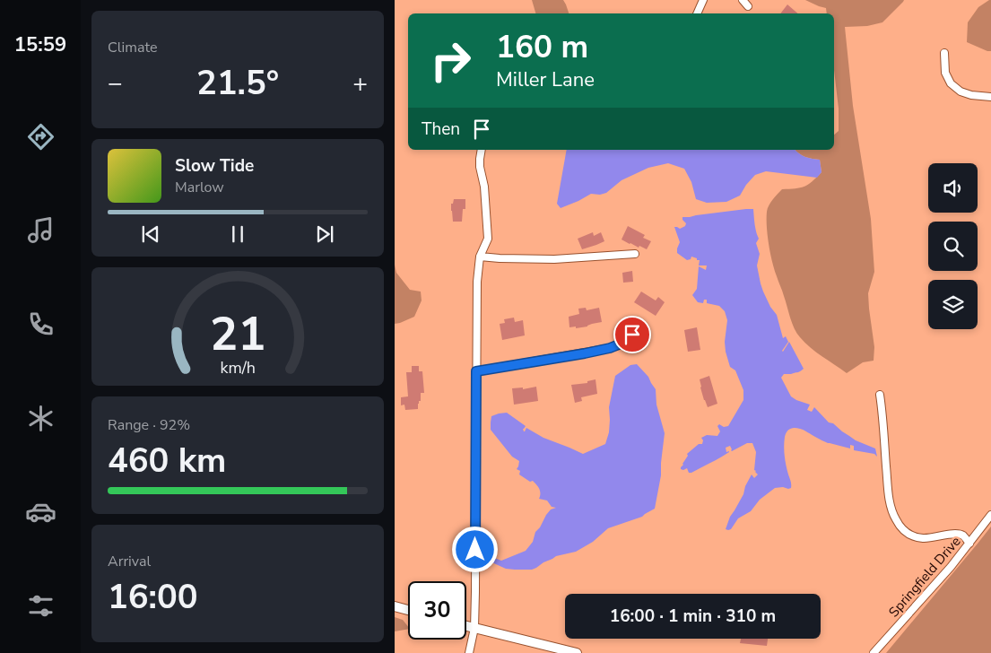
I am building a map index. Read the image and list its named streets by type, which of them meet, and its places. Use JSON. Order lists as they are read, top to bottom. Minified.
{"streets":{"street":["Springfield Drive"]},"page":{"tabs":"15:59","tile":["Climate",["Range · 92%","460 km"],["Arrival","16:00"]],"turn":["160 m","Miller Lane"],"heat":["−","21.5°","+"],"then":"Then","song":["Slow Tide","Marlow"],"limit":"30","trip":"16:00 · 1 min · 310 m","gauge":["21","km/h"]}}
